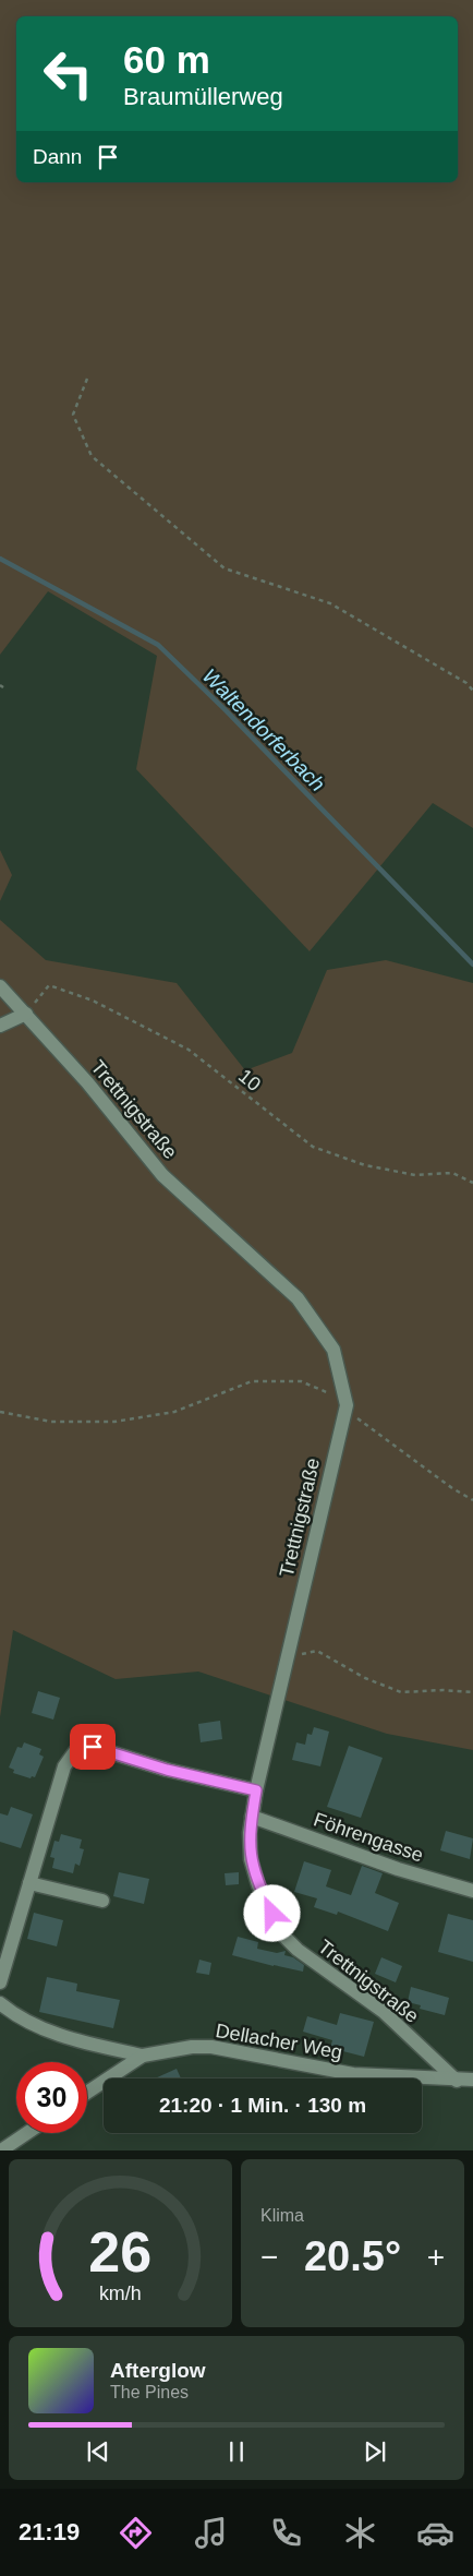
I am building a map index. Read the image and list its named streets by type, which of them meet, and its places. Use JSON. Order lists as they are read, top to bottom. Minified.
{"streets":{"street":["Trettnigstraße","Föhrengasse","Dellacher Weg"],"path":["10"]},"crossings":[["10","Trettnigstraße"],["Trettnigstraße","Föhrengasse"],["Trettnigstraße","Dellacher Weg"]],"water":["Waltendorferbach"],"page":{"turn":["60 m","Braumüllerweg"],"then":"Dann","limit":"30","trip":"21:20 · 1 Min. · 130 m","tile":"Klima","heat":["−","20.5°","+"],"song":["Afterglow","The Pines"],"tabs":"21:19","gauge":["26","km/h"]}}
